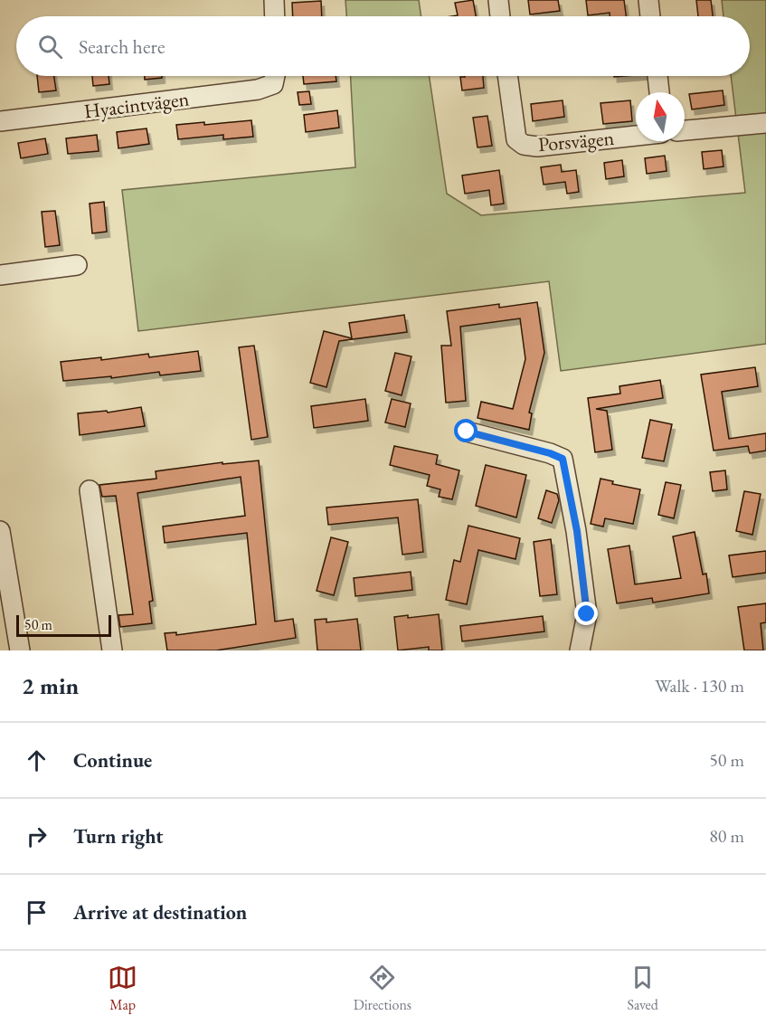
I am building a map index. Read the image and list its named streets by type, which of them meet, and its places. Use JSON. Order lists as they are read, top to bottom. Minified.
{"streets":{"street":["Hyacintvägen","Porsvägen"]},"scale_bar":"50 m","north":"top","page":{"search":"Search here","scale":"50 m","heading":["2 min","Walk · 130 m"],"list":[["Continue","50 m"],["Turn right","80 m"],"Arrive at destination"],"nav":["Map","Directions","Saved"]}}
